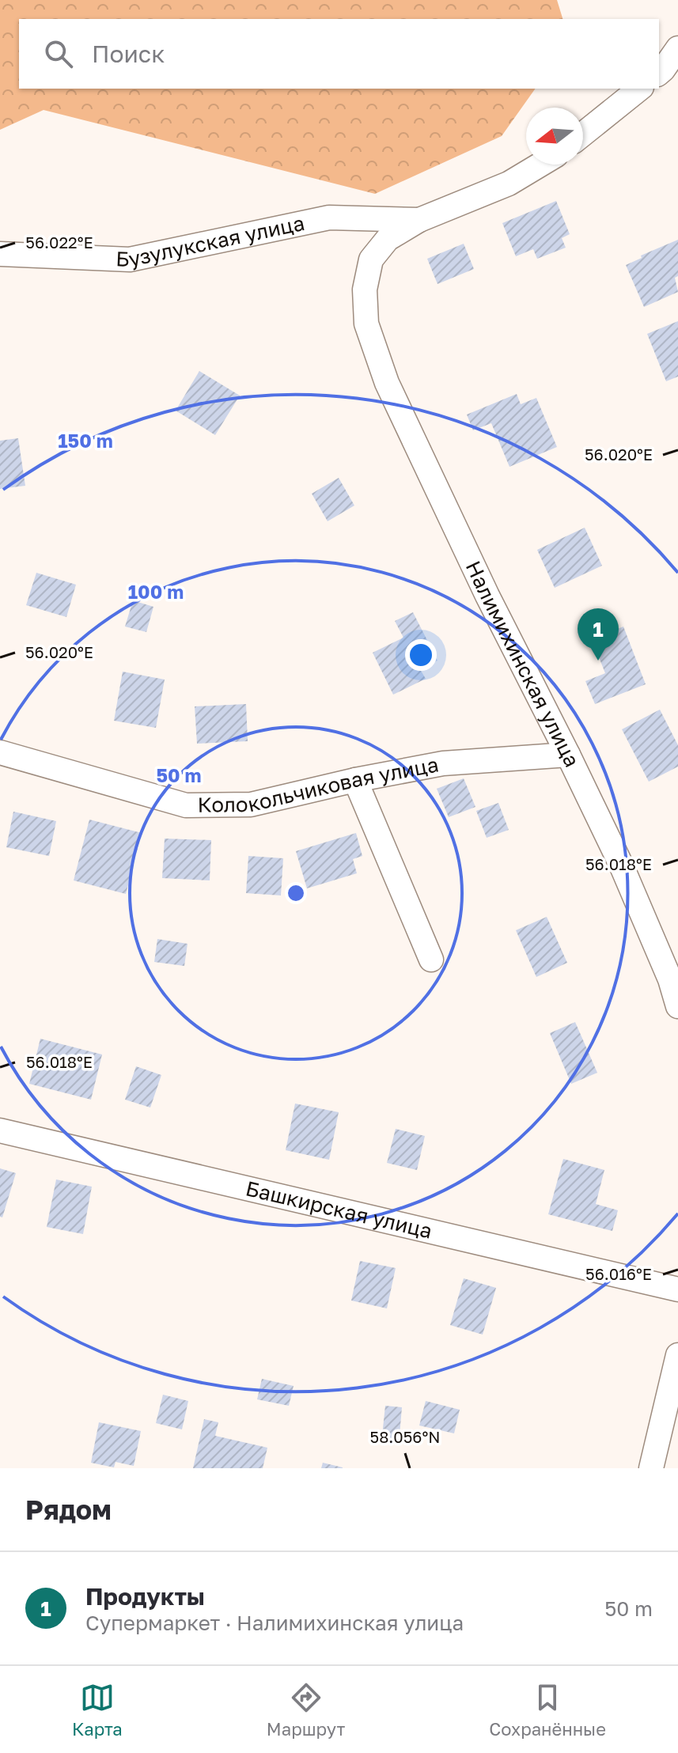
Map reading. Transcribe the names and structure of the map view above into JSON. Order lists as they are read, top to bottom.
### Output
{
  "streets": {
    "street": [
      "Бузулукская улица",
      "Налимихинская улица",
      "Колокольчиковая улица",
      "Башкирская улица"
    ]
  },
  "crossings": [
    ["Бузулукская улица", "Налимихинская улица"],
    ["Налимихинская улица", "Колокольчиковая улица"]
  ],
  "north": "left",
  "page": {
    "search": "Поиск",
    "pins": "1",
    "heading": "Рядом",
    "list": [
      {
        "mark": "1",
        "name": "Продукты",
        "note": "Супермаркет · Налимихинская улица",
        "value": "50 m"
      }
    ],
    "nav": ["Карта", "Маршрут", "Сохранённые"]
  },
  "coordinates": [
    "56.022°E",
    "56.020°E",
    "56.018°E",
    "56.016°E",
    "58.056°N"
  ],
  "rings": ["150 m", "100 m", "50 m"]
}
